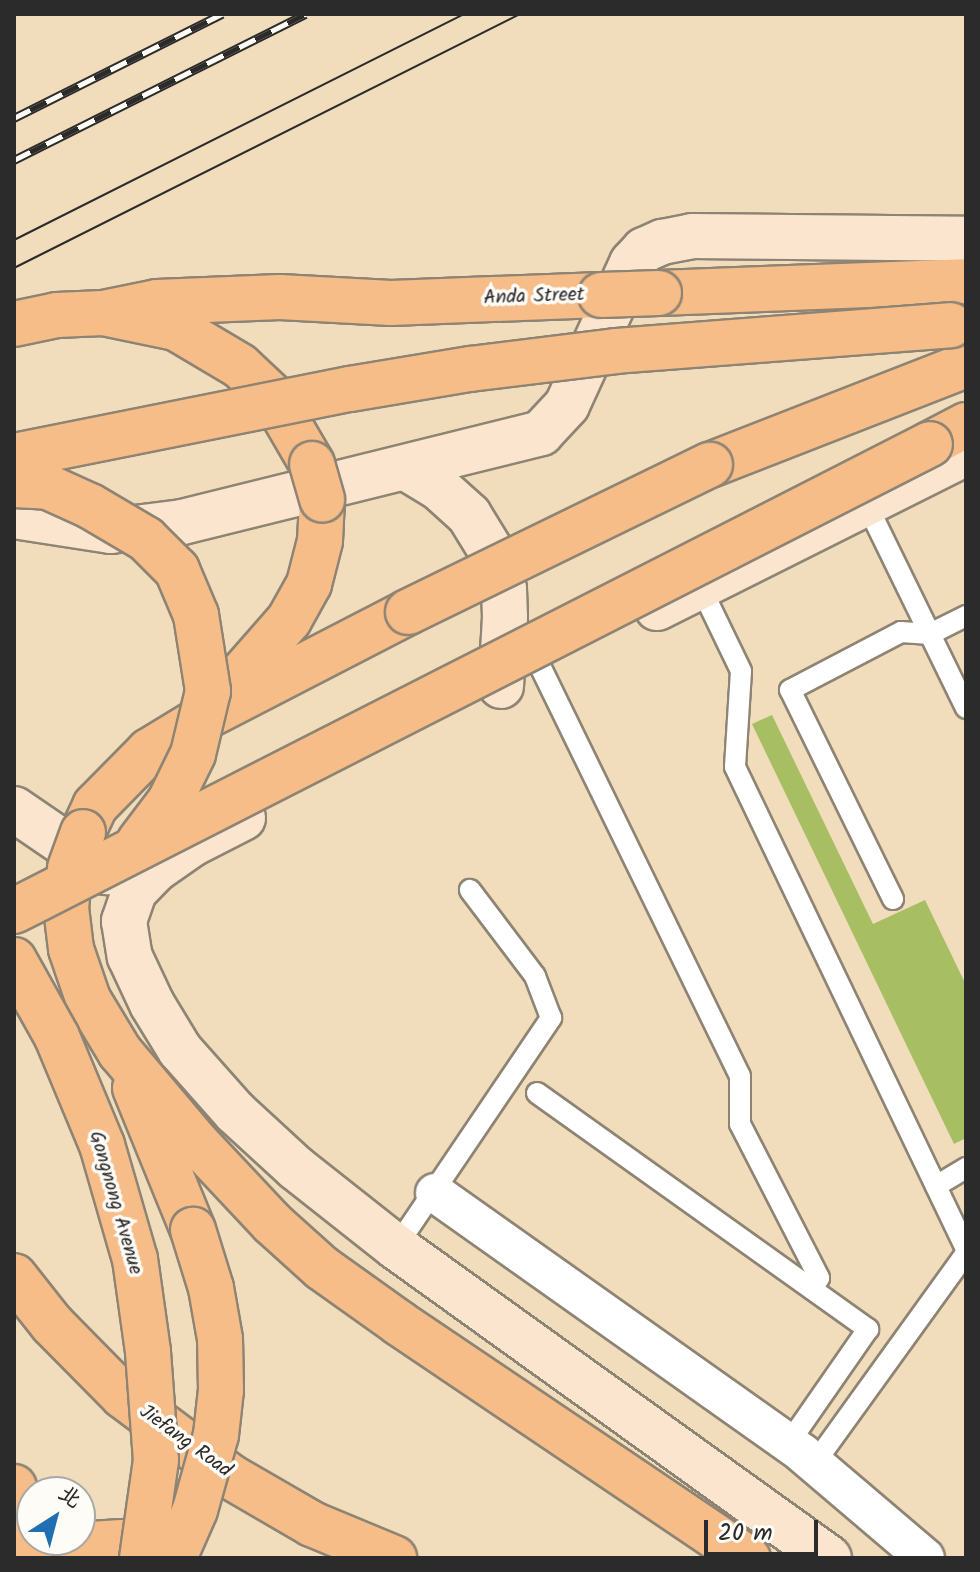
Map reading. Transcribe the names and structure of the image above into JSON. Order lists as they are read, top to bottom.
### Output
{
  "streets": {
    "main road": ["Anda Street", "Gongnong Avenue", "Jiefang Road"]
  },
  "scale_bar": "20 m",
  "north": "top right"
}
